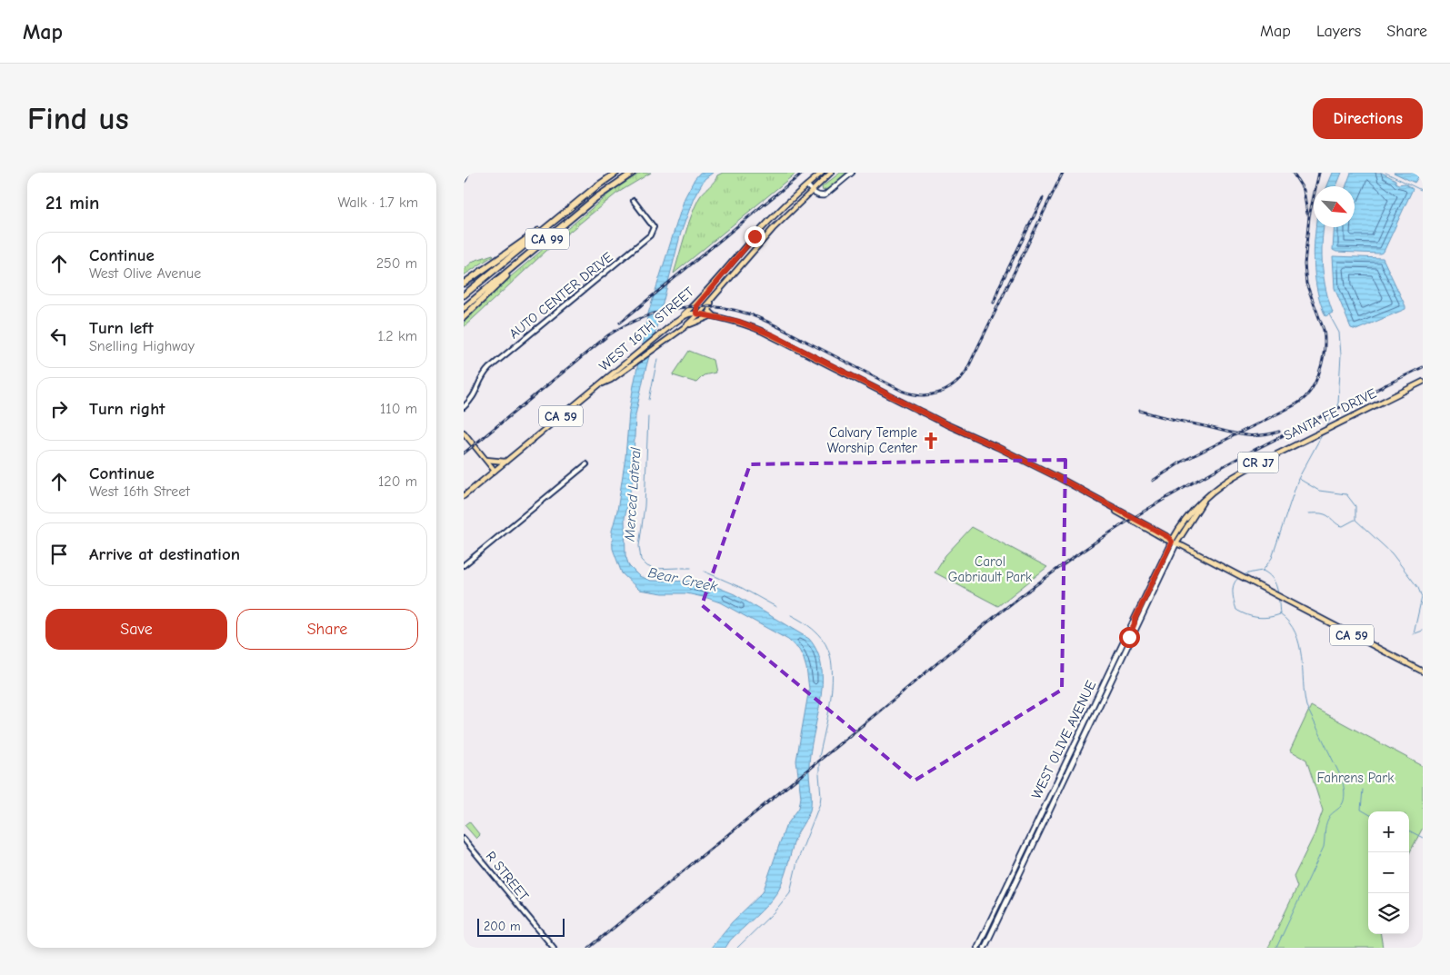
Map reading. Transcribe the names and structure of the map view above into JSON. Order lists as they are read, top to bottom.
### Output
{
  "streets": {
    "highway": ["CA 99"],
    "main road": [
      "WEST 16TH STREET",
      "SANTA FE DRIVE",
      "CA 59",
      "CR J7",
      "WEST OLIVE AVENUE"
    ],
    "street": ["AUTO CENTER DRIVE", "R STREET"]
  },
  "crossings": [
    ["WEST 16TH STREET", "CA 59"],
    ["SANTA FE DRIVE", "CA 59"],
    ["SANTA FE DRIVE", "WEST OLIVE AVENUE"],
    ["CA 59", "WEST OLIVE AVENUE"]
  ],
  "water": ["Merced Lateral", "Bear Creek"],
  "parks": ["Carol Gabriault Park", "Fahrens Park"],
  "places": {
    "church": ["Calvary Temple Worship Center"]
  },
  "scale_bar": "200 m",
  "north": "bottom right",
  "page": {
    "header": "Map",
    "nav": ["Map", "Layers", "Share"],
    "buttons": [
      "Directions",
      ["Save", "Share"]
    ],
    "title": "Find us",
    "heading": ["21 min", "Walk · 1.7 km"],
    "list": [
      ["Continue", "West Olive Avenue", "250 m"],
      ["Turn left", "Snelling Highway", "1.2 km"],
      ["Turn right", "110 m"],
      ["Continue", "West 16th Street", "120 m"],
      "Arrive at destination"
    ],
    "map_buttons": ["+", "−"],
    "scale": "200 m"
  }
}
